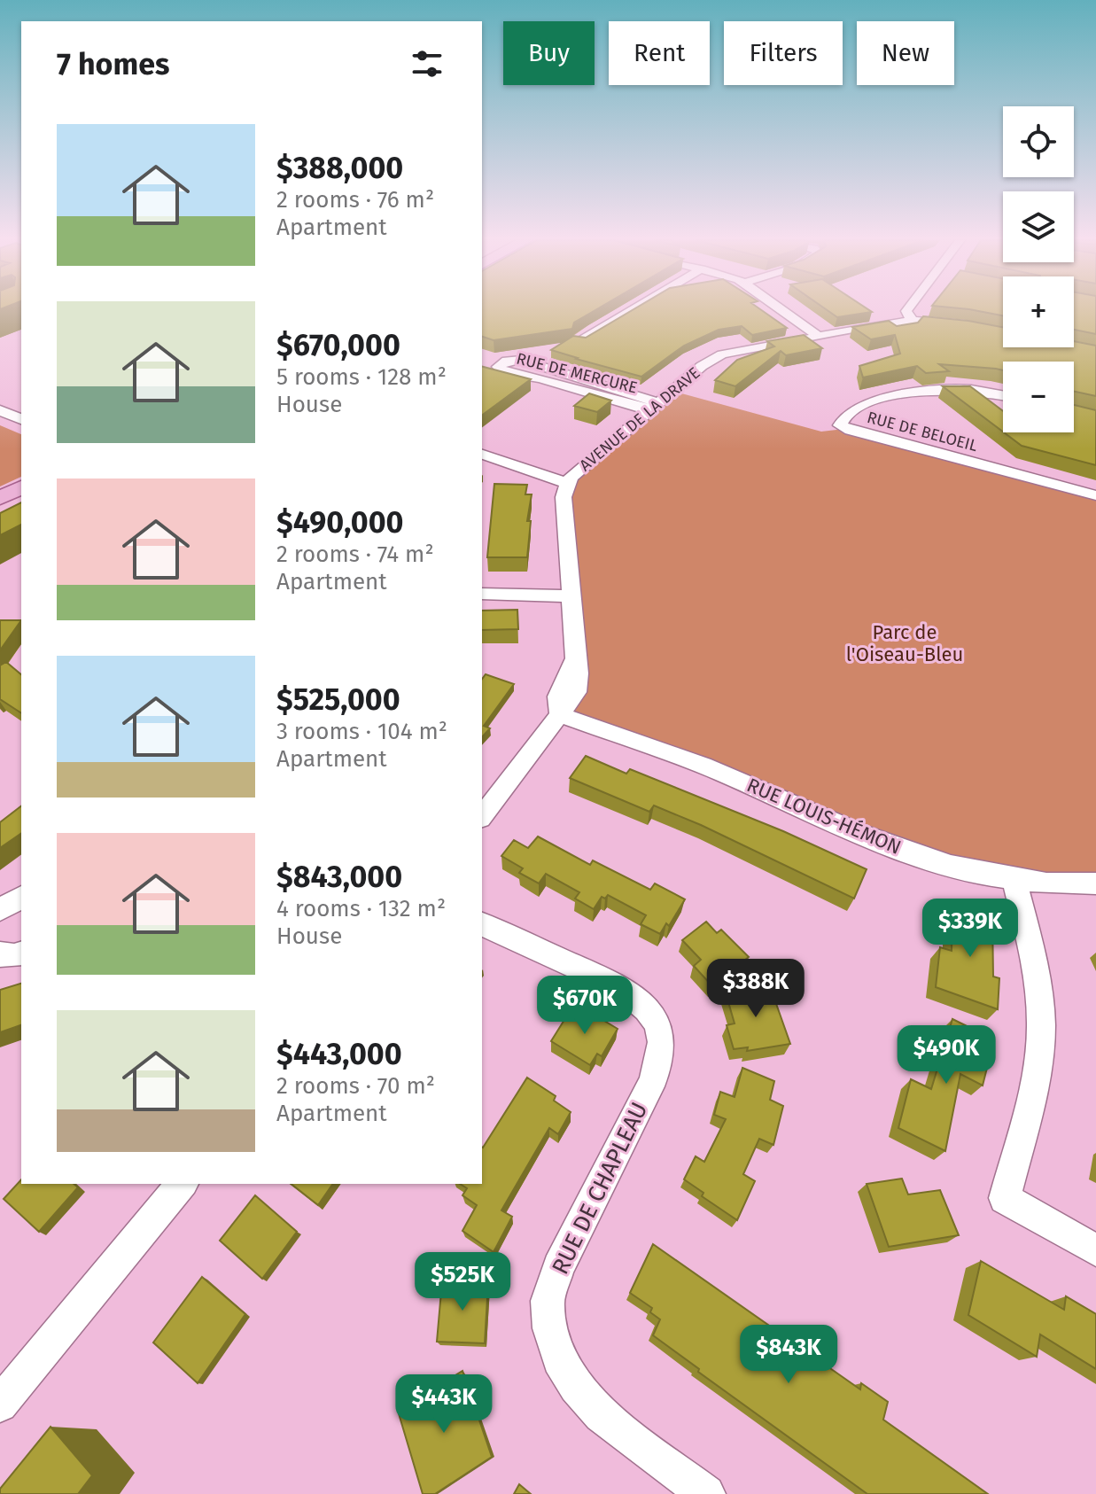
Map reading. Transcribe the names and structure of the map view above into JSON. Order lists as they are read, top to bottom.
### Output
{
  "streets": {
    "street": [
      "RUE DE MERCURE",
      "AVENUE DE LA DRAVE",
      "RUE DE BELOEIL",
      "RUE LOUIS-HÉMON",
      "RUE DE CHAPLEAU"
    ]
  },
  "crossings": [
    ["RUE DE MERCURE", "AVENUE DE LA DRAVE"]
  ],
  "parks": ["Parc de l'Oiseau-Bleu"],
  "page": {
    "chip": [
      "Buy",
      "Rent",
      "Filters",
      "New"
    ],
    "heading": "7 homes",
    "map_buttons": ["+", "−"],
    "list": [
      {
        "name": "$388,000",
        "note": "2 rooms · 76 m² · Apartment"
      },
      {
        "name": "$670,000",
        "note": "5 rooms · 128 m² · House"
      },
      {
        "name": "$490,000",
        "note": "2 rooms · 74 m² · Apartment"
      },
      {
        "name": "$525,000",
        "note": "3 rooms · 104 m² · Apartment"
      },
      {
        "name": "$843,000",
        "note": "4 rooms · 132 m² · House"
      },
      {
        "name": "$443,000",
        "note": "2 rooms · 70 m² · Apartment"
      }
    ],
    "price": [
      "$339K",
      "$388K",
      "$670K",
      "$490K",
      "$525K",
      "$843K",
      "$443K"
    ]
  }
}
